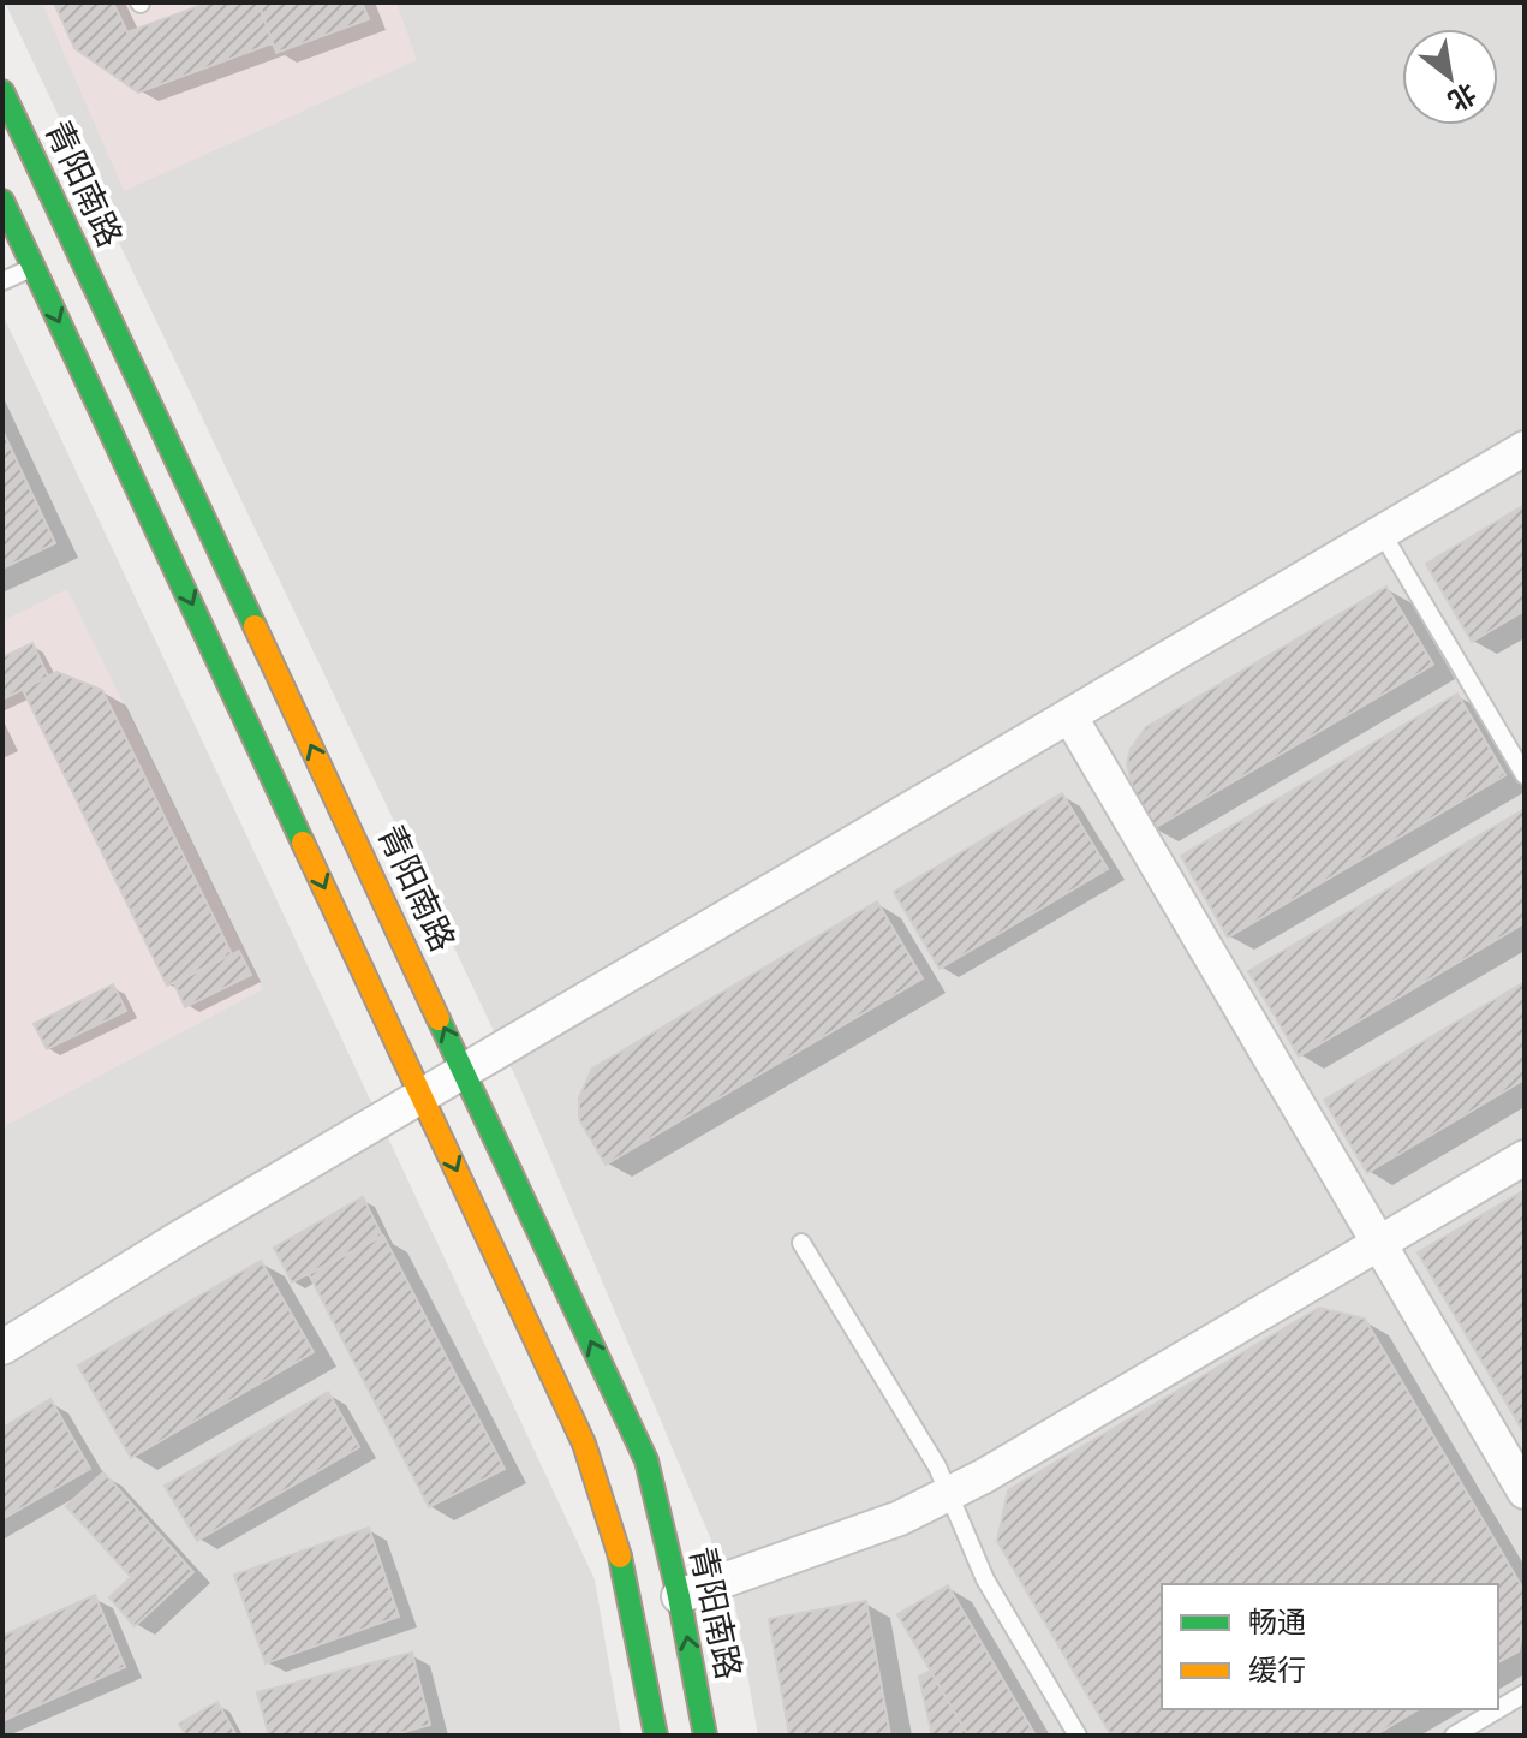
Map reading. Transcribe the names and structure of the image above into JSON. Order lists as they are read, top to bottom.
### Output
{
  "streets": {
    "main road": ["青阳南路"]
  },
  "legend": ["畅通", "缓行"],
  "north": "bottom right"
}
